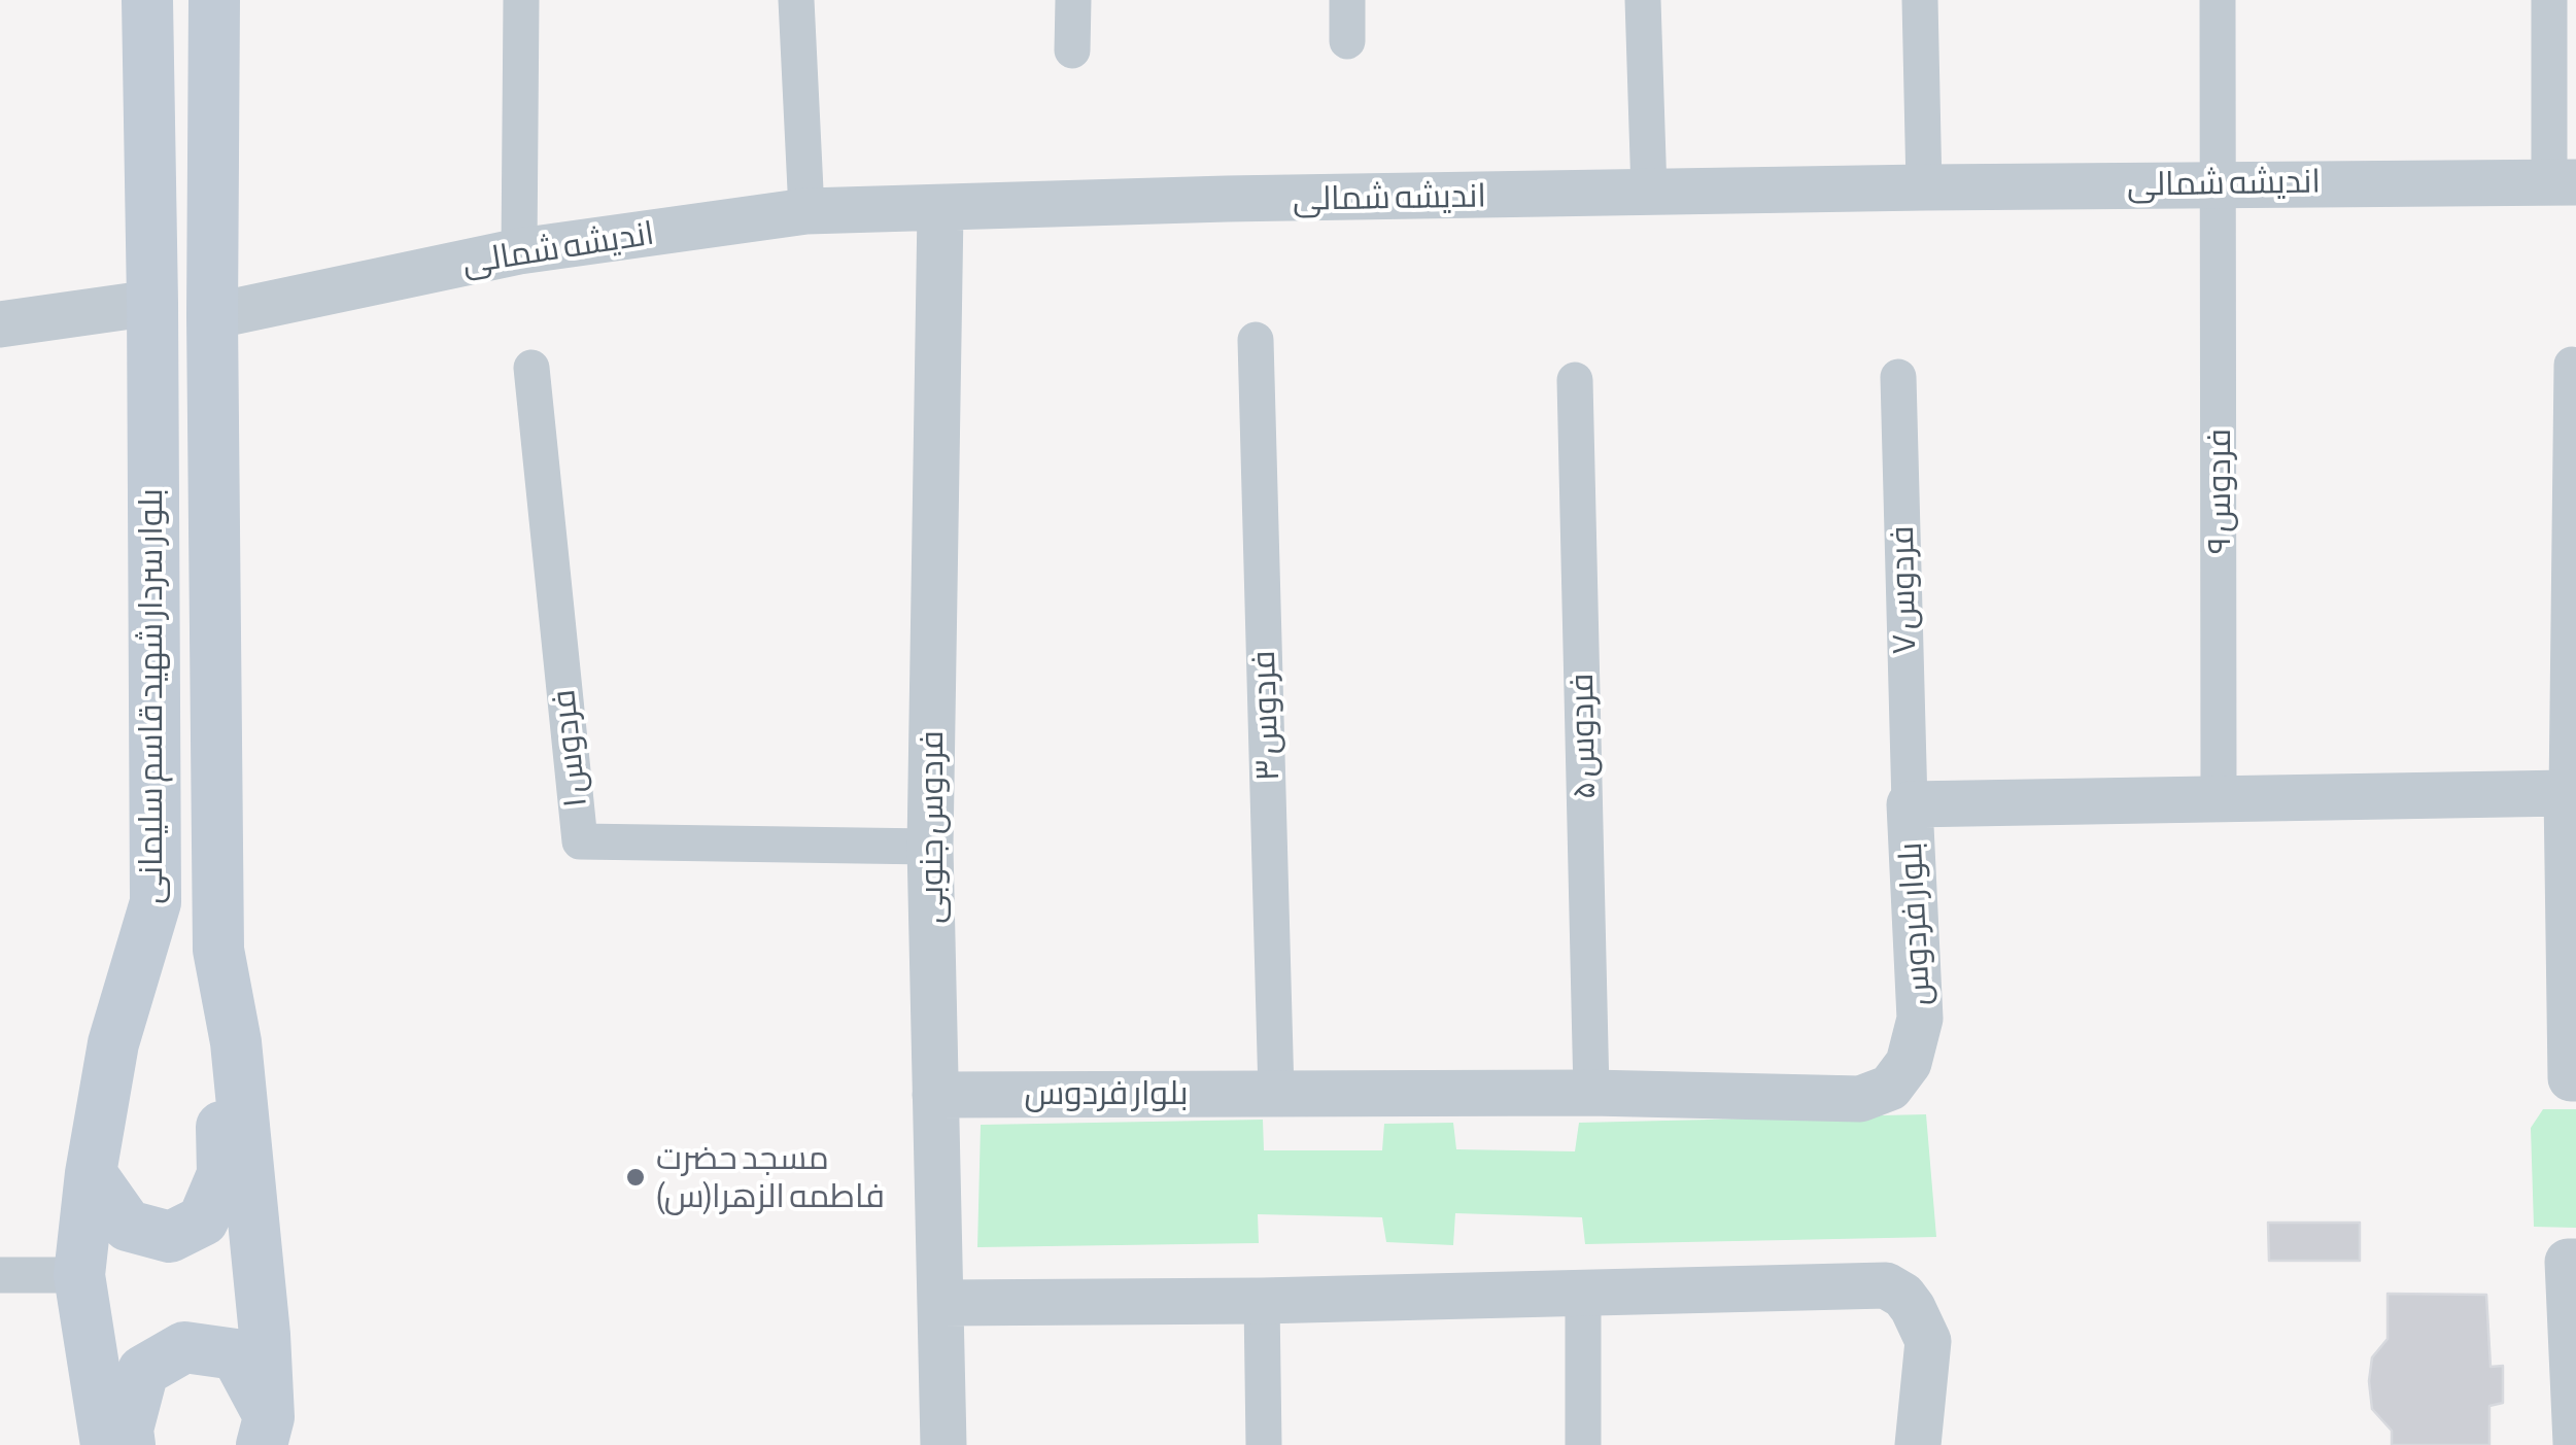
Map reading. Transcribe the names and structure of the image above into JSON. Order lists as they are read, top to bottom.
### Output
{
  "streets": {
    "main road": ["بلوار سردار شهید قاسم سلیمانی"],
    "street": [
      "اندیشه شمالی",
      "فردوس ۹",
      "فردوس ۷",
      "فردوس ۳",
      "فردوس ۵",
      "فردوس ۱",
      "فردوس جنوبی",
      "بلوار فردوس"
    ]
  },
  "crossings": [
    ["اندیشه شمالی", "فردوس ۹"],
    ["اندیشه شمالی", "بلوار سردار شهید قاسم سلیمانی"],
    ["اندیشه شمالی", "فردوس جنوبی"],
    ["فردوس ۹", "بلوار فردوس"],
    ["فردوس ۷", "بلوار فردوس"],
    ["فردوس ۳", "بلوار فردوس"],
    ["فردوس ۵", "بلوار فردوس"],
    ["فردوس ۱", "فردوس جنوبی"],
    ["فردوس جنوبی", "بلوار فردوس"]
  ],
  "places": ["مسجد حضرت فاطمه الزهرا(س)"]
}
